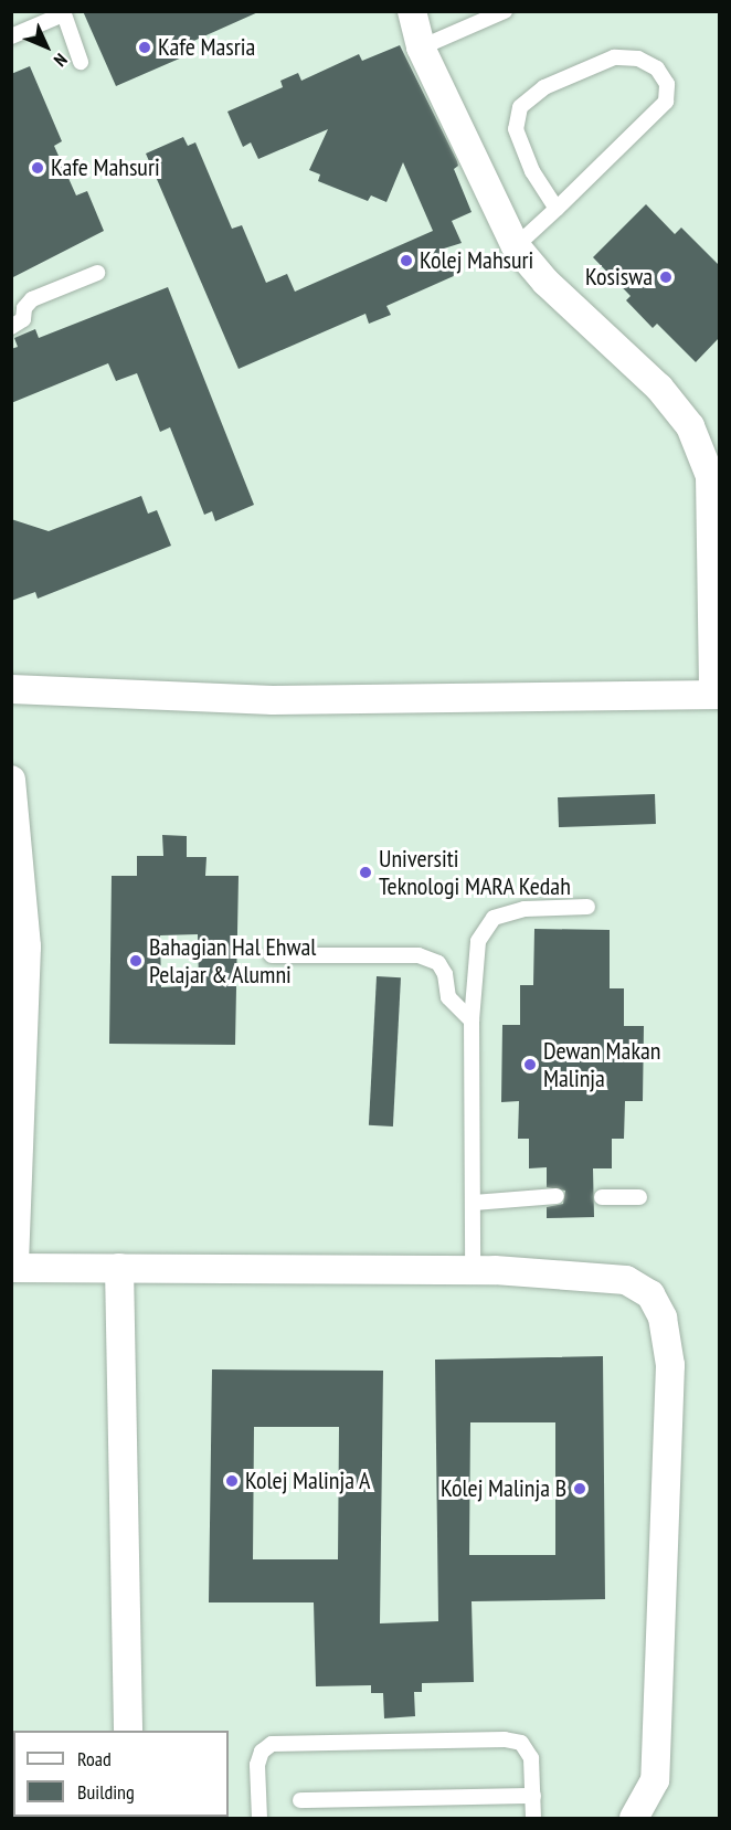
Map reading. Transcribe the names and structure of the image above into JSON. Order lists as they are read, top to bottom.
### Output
{
  "places": [
    "Kafe Masria",
    "Kafe Mahsuri",
    "Kolej Mahsuri",
    "Kosiswa",
    "Universiti Teknologi MARA Kedah",
    "Bahagian Hal Ehwal Pelajar & Alumni",
    "Dewan Makan Malinja",
    "Kolej Malinja A",
    "Kolej Malinja B"
  ],
  "legend": ["Road", "Building"],
  "north": "bottom right"
}
